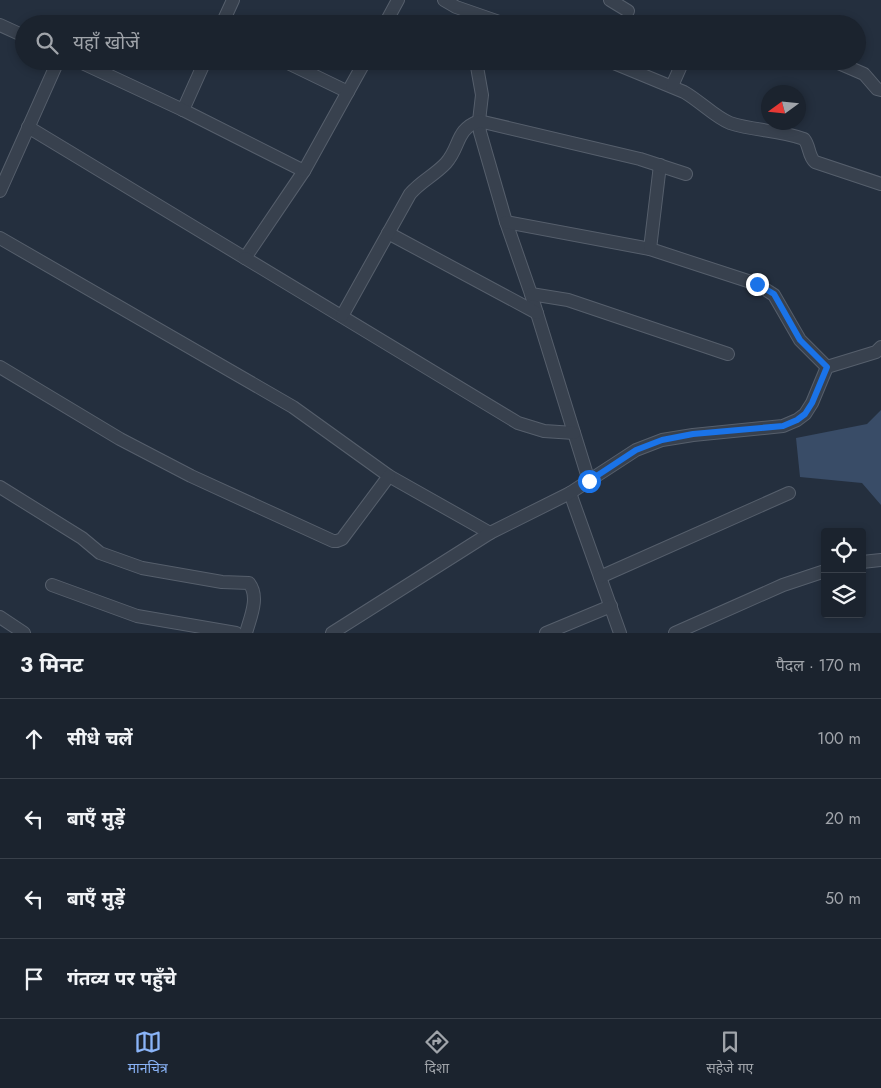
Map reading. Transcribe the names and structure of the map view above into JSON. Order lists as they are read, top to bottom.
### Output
{
  "north": "left",
  "page": {
    "search": "यहाँ खोजें",
    "heading": ["3 मिनट", "पैदल · 170 m"],
    "list": [
      ["सीधे चलें", "100 m"],
      ["बाएँ मुड़ें", "20 m"],
      ["बाएँ मुड़ें", "50 m"],
      "गंतव्य पर पहुँचे"
    ],
    "nav": ["मानचित्र", "दिशा", "सहेजे गए"]
  }
}
